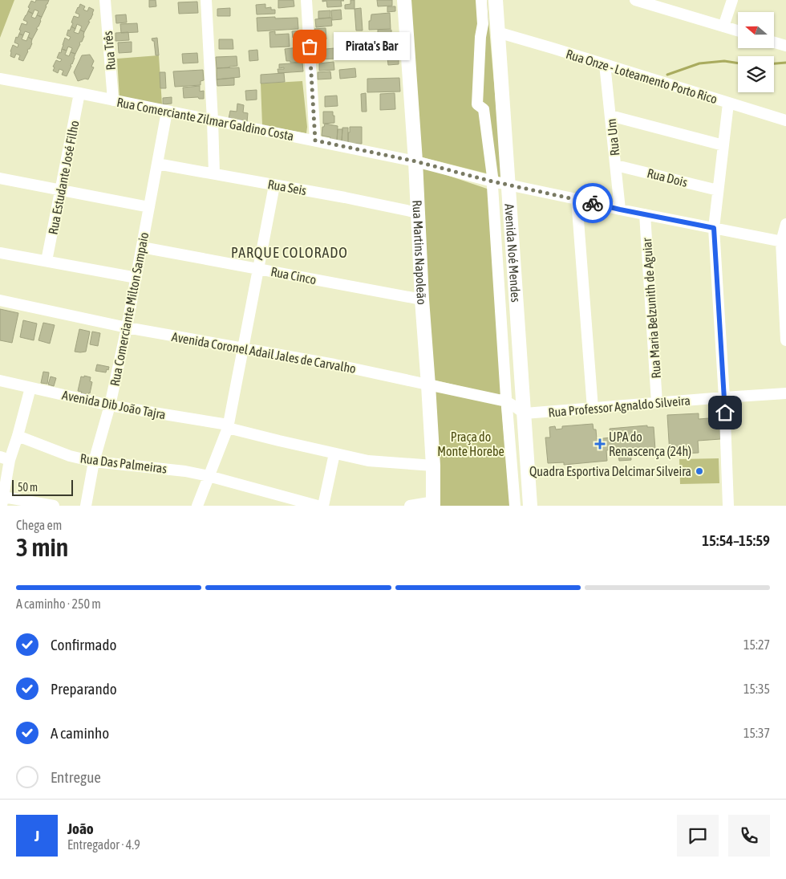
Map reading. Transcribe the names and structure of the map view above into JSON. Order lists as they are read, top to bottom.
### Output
{
  "streets": {
    "main road": ["Rua Martins Napoleão", "Avenida Noé Mendes"],
    "street": [
      "Rua Três",
      "Rua Onze - Loteamento Porto Rico",
      "Rua Comerciante Zilmar Galdino Costa",
      "Rua Um",
      "Rua Estudante José Filho",
      "Rua Dois",
      "Rua Seis",
      "Rua Cinco",
      "Rua Maria Belzunith de Aguiar",
      "Rua Comerciante Milton Sampaio",
      "Avenida Coronel Adail Jales de Carvalho",
      "Avenida Dib João Tajra",
      "Rua Professor Agnaldo Silveira",
      "Rua Das Palmeiras"
    ]
  },
  "crossings": [
    ["Rua Três", "Rua Comerciante Zilmar Galdino Costa"],
    ["Rua Onze - Loteamento Porto Rico", "Rua Um"],
    ["Rua Onze - Loteamento Porto Rico", "Avenida Noé Mendes"],
    ["Rua Comerciante Zilmar Galdino Costa", "Rua Um"],
    ["Rua Comerciante Zilmar Galdino Costa", "Rua Estudante José Filho"],
    ["Rua Comerciante Zilmar Galdino Costa", "Rua Martins Napoleão"],
    ["Rua Comerciante Zilmar Galdino Costa", "Avenida Noé Mendes"],
    ["Rua Comerciante Zilmar Galdino Costa", "Rua Maria Belzunith de Aguiar"],
    ["Rua Comerciante Zilmar Galdino Costa", "Rua Comerciante Milton Sampaio"],
    ["Rua Um", "Rua Dois"],
    ["Rua Seis", "Rua Martins Napoleão"],
    ["Rua Seis", "Rua Comerciante Milton Sampaio"],
    ["Rua Martins Napoleão", "Rua Cinco"],
    ["Rua Martins Napoleão", "Avenida Coronel Adail Jales de Carvalho"],
    ["Rua Martins Napoleão", "Avenida Dib João Tajra"],
    ["Avenida Noé Mendes", "Avenida Coronel Adail Jales de Carvalho"],
    ["Avenida Noé Mendes", "Rua Professor Agnaldo Silveira"],
    ["Rua Cinco", "Rua Comerciante Milton Sampaio"],
    ["Rua Maria Belzunith de Aguiar", "Rua Professor Agnaldo Silveira"],
    ["Rua Comerciante Milton Sampaio", "Avenida Coronel Adail Jales de Carvalho"],
    ["Rua Comerciante Milton Sampaio", "Avenida Dib João Tajra"],
    ["Rua Comerciante Milton Sampaio", "Rua Das Palmeiras"],
    ["Avenida Coronel Adail Jales de Carvalho", "Rua Professor Agnaldo Silveira"]
  ],
  "districts": ["PARQUE COLORADO"],
  "parks": ["Praça do Monte Horebe"],
  "places": {
    "other": ["Pirata's Bar", "Quadra Esportiva Delcimar Silveira"],
    "health": ["UPA do Renascença (24h)"]
  },
  "scale_bar": "50 m",
  "north": "left",
  "page": {
    "bubble": "Pirata's Bar",
    "scale": "50 m",
    "heading": ["3 min", "Chega em", "15:54–15:59"],
    "panel": ["João", "Entregador · 4.9"],
    "bar": "A caminho · 250 m",
    "list": [
      ["Confirmado", "15:27"],
      ["Preparando", "15:35"],
      ["A caminho", "15:37"],
      "Entregue"
    ],
    "round": "J"
  }
}
